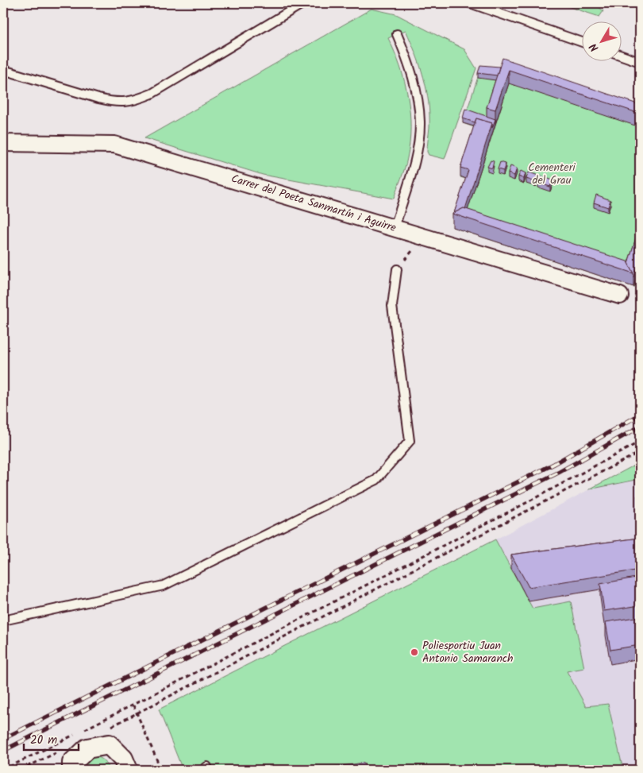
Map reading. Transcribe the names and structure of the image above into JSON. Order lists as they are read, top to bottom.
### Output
{
  "streets": {
    "street": ["Carrer del Poeta Sanmartín i Aguirre"]
  },
  "parks": ["Cementeri del Grau"],
  "places": ["Poliesportiu Juan Antonio Samaranch"],
  "scale_bar": "20 m",
  "north": "bottom left"
}
